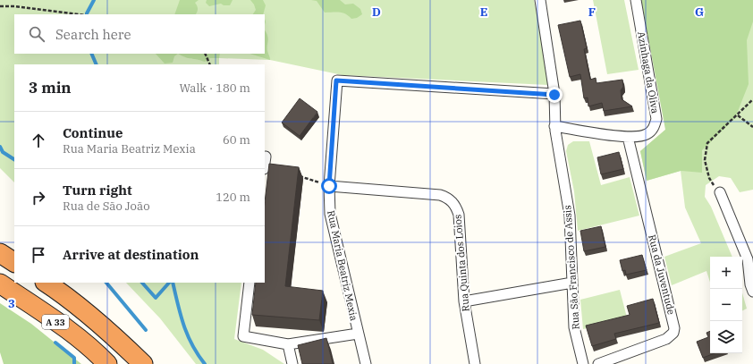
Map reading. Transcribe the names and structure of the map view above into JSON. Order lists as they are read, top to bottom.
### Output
{
  "streets": {
    "highway": ["A 33"],
    "street": [
      "Azinhaga da Oliva",
      "Rua Quinta dos Loios",
      "Rua Maria Beatriz Mexia",
      "Rua São Francisco de Assis",
      "Rua da Juventude"
    ]
  },
  "crossings": [
    ["Azinhaga da Oliva", "Rua São Francisco de Assis"],
    ["Azinhaga da Oliva", "Rua da Juventude"],
    ["Rua Quinta dos Loios", "Rua Maria Beatriz Mexia"],
    ["Rua Maria Beatriz Mexia", "Rua São Francisco de Assis"]
  ],
  "page": {
    "search": "Search here",
    "heading": ["3 min", "Walk · 180 m"],
    "list": [
      ["Continue", "Rua Maria Beatriz Mexia", "60 m"],
      ["Turn right", "Rua de São João", "120 m"],
      "Arrive at destination"
    ],
    "map_buttons": ["+", "−"]
  },
  "grid": {
    "columns": [
      "D",
      "E",
      "F",
      "G"
    ],
    "rows": ["3"]
  }
}
